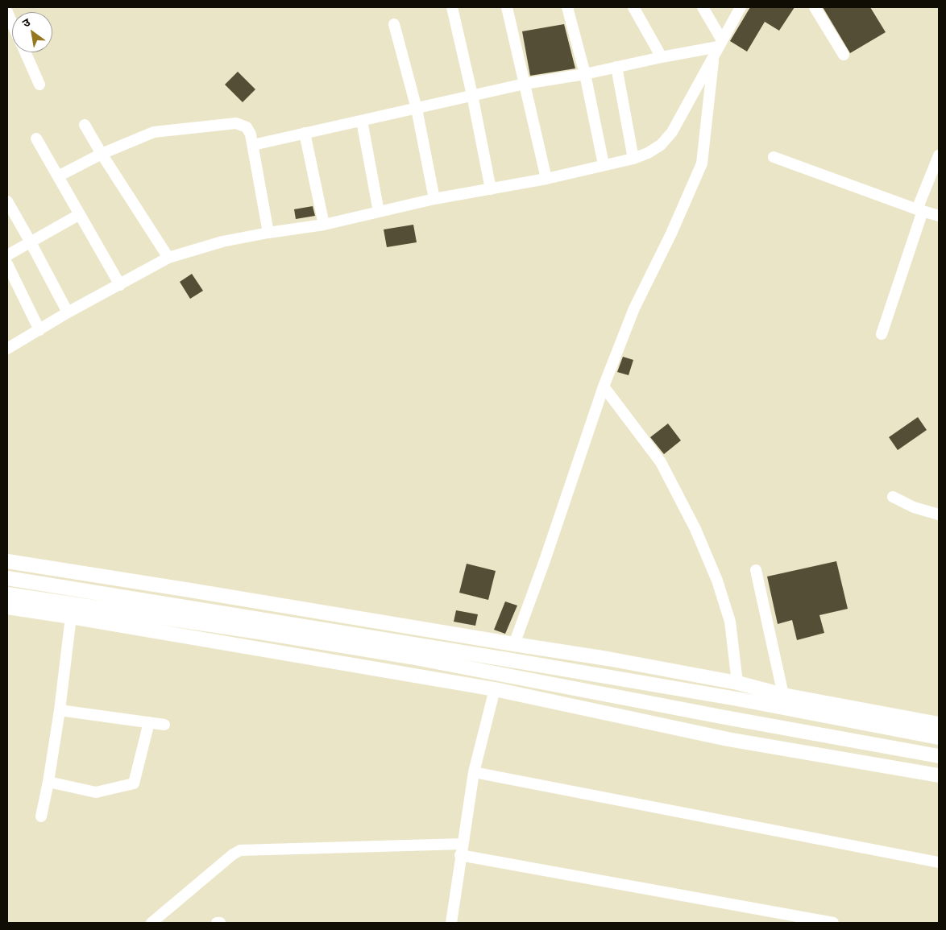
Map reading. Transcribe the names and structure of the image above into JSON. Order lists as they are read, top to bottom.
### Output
{
  "north": "top left"
}
